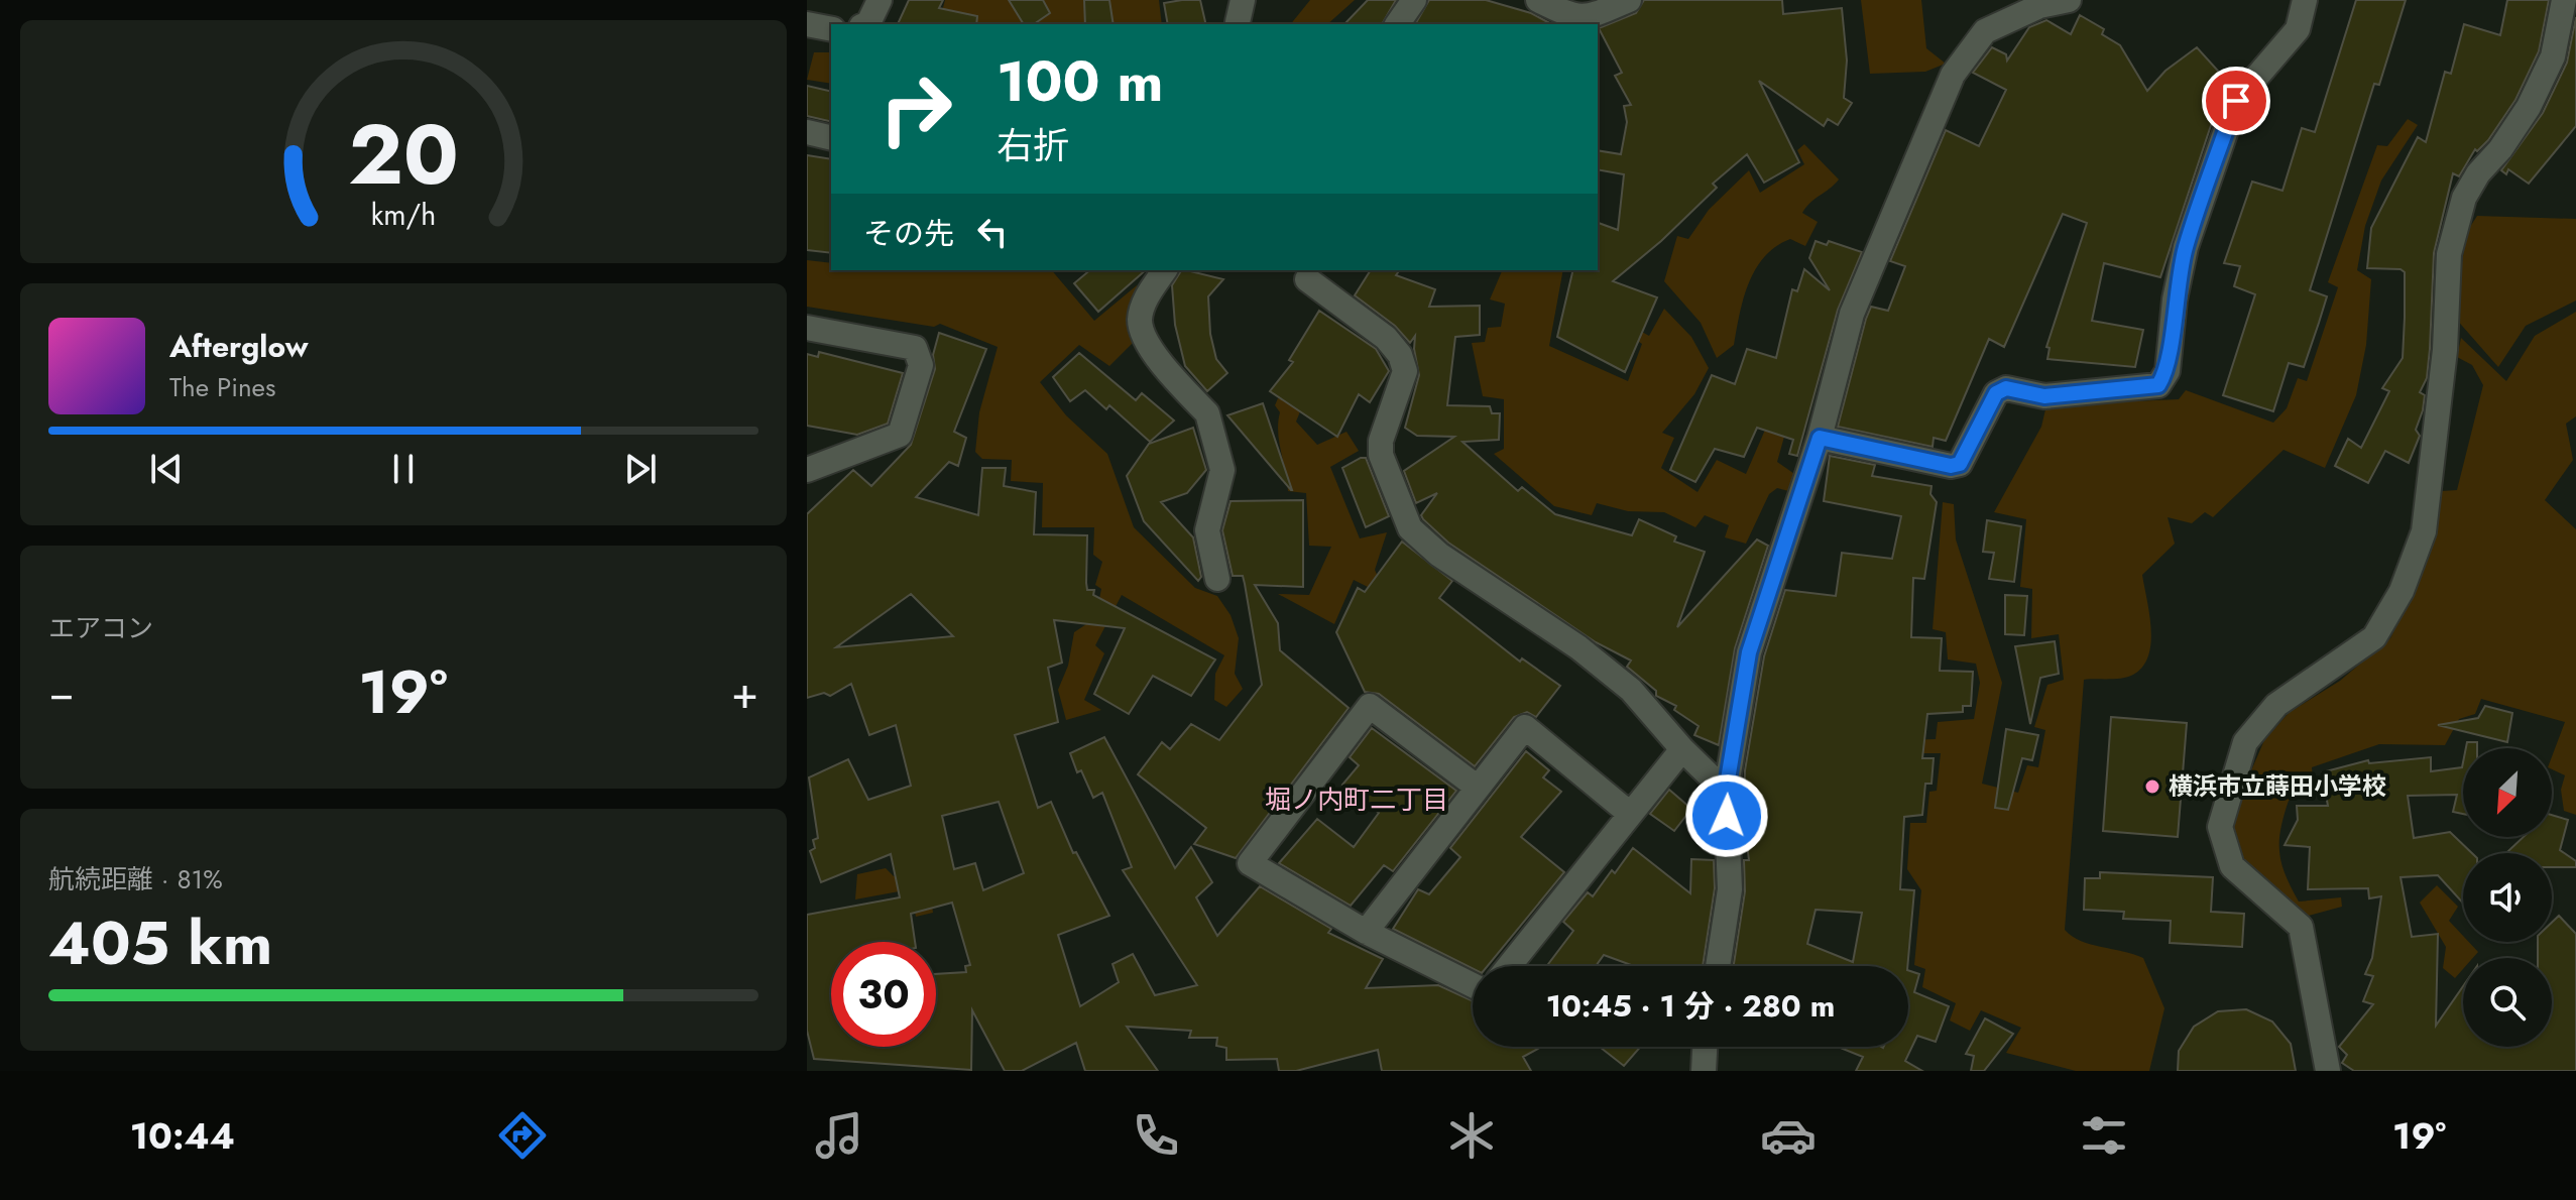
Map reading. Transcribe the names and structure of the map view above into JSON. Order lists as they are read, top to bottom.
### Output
{
  "districts": ["堀ノ内町二丁目"],
  "places": ["横浜市立蒔田小学校"],
  "north": "bottom left",
  "page": {
    "turn": ["100 m", "右折"],
    "then": "その先",
    "song": ["Afterglow", "The Pines"],
    "tile": [
      "エアコン",
      ["航続距離 · 81%", "405 km"]
    ],
    "heat": ["−", "19°", "+"],
    "limit": "30",
    "trip": "10:45 · 1 分 · 280 m",
    "tabs": ["10:44", "19°"],
    "gauge": ["20", "km/h"]
  }
}
